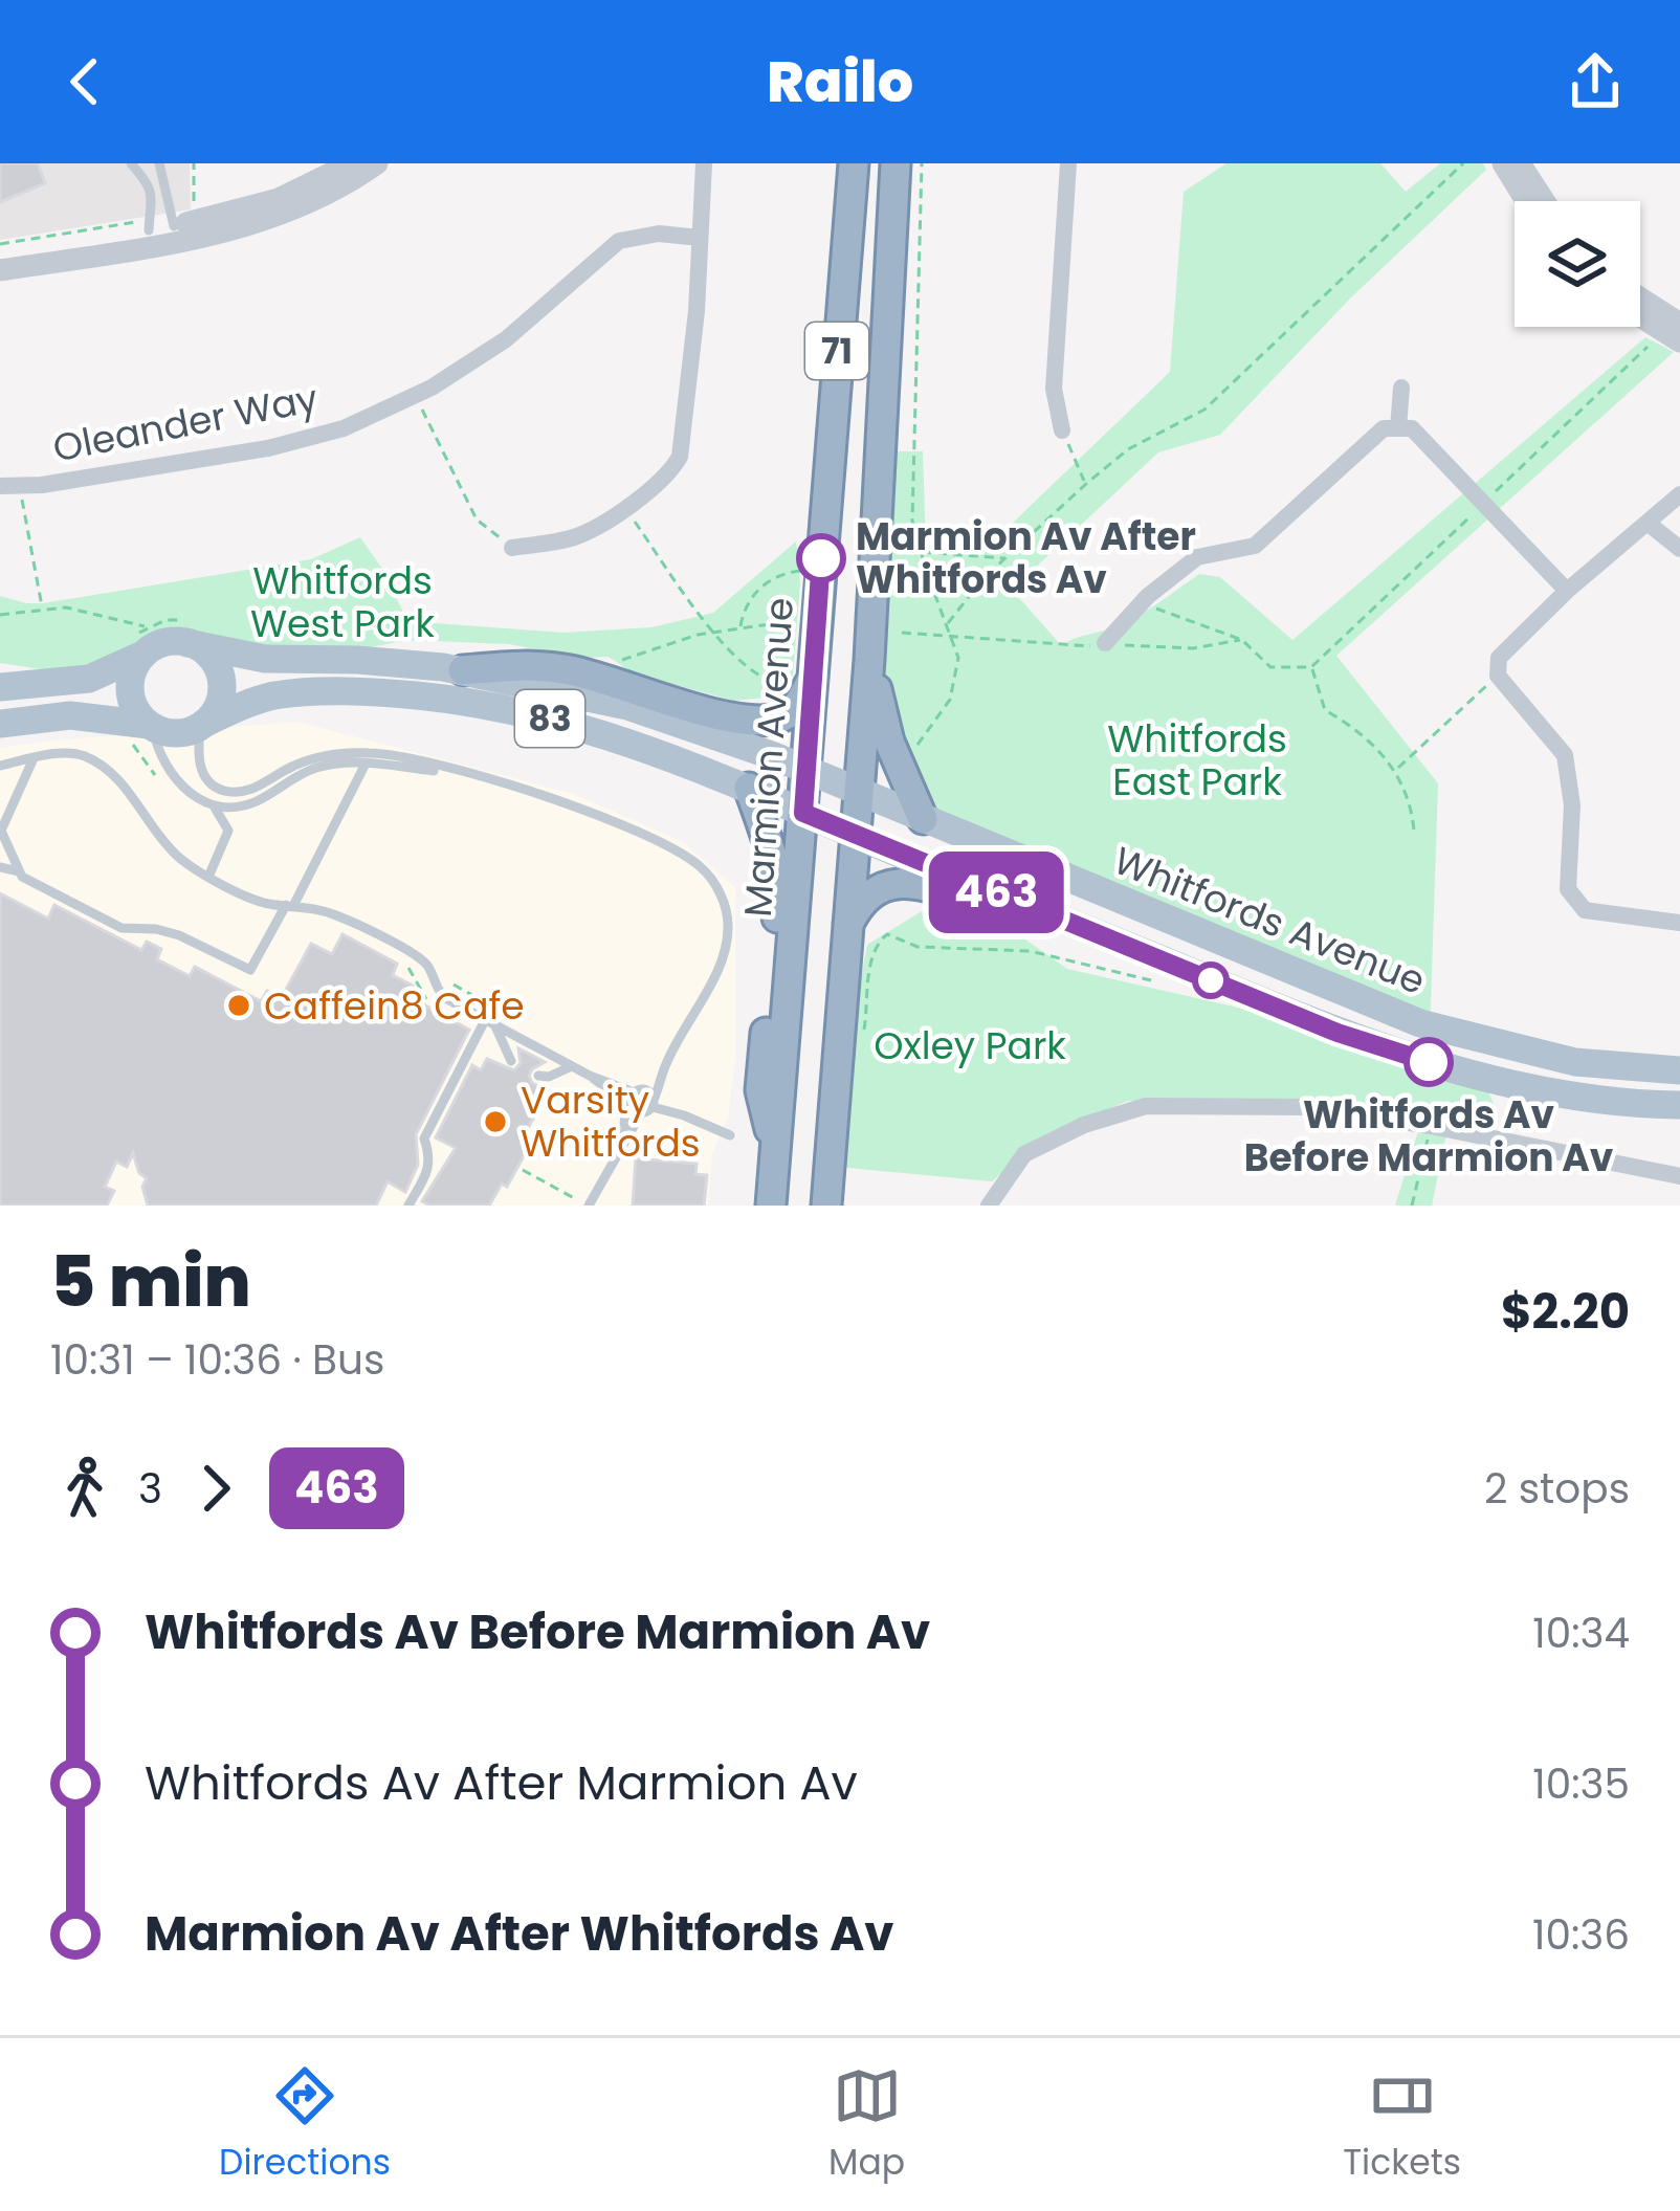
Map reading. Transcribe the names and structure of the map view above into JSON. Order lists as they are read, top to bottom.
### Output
{
  "streets": {
    "highway": ["71", "Marmion Avenue"],
    "main road": ["83", "Whitfords Avenue"],
    "street": ["Oleander Way"]
  },
  "crossings": [
    ["71", "Whitfords Avenue"],
    ["83", "Whitfords Avenue"],
    ["Marmion Avenue", "Whitfords Avenue"]
  ],
  "parks": ["Whitfords West Park", "Whitfords East Park", "Oxley Park"],
  "places": [
    "Marmion Av After Whitfords Av",
    "Caffein8 Cafe",
    "Whitfords Av Before Marmion Av",
    "Varsity Whitfords"
  ],
  "lines": ["bus line 463"],
  "page": {
    "header": "Railo",
    "on_map": "463",
    "heading": ["5 min", "10:31 – 10:36 · Bus", "$2.20"],
    "legs": ["3", "463", "2 stops"],
    "list": [
      {
        "name": "Whitfords Av Before Marmion Av",
        "value": "10:34"
      },
      {
        "name": "Whitfords Av After Marmion Av",
        "value": "10:35"
      },
      {
        "name": "Marmion Av After Whitfords Av",
        "value": "10:36"
      }
    ],
    "tabs": ["Directions", "Map", "Tickets"]
  }
}
